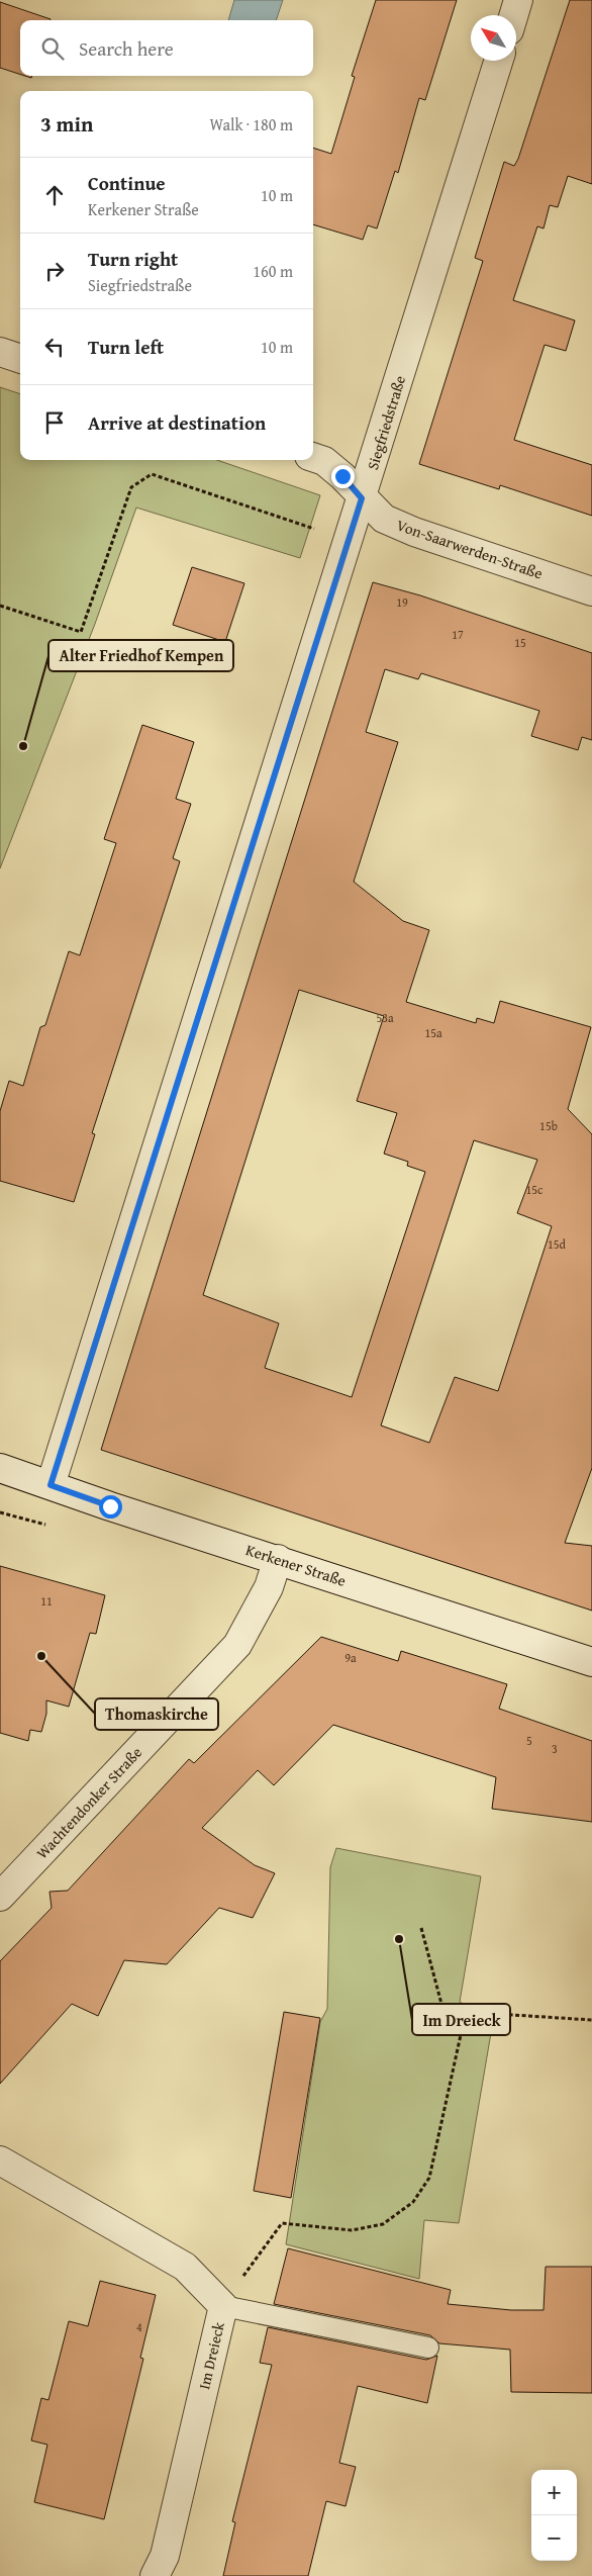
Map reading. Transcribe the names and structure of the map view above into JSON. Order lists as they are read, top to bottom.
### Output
{
  "streets": {
    "street": [
      "Siegfriedstraße",
      "Von-Saarwerden-Straße",
      "Kerkener Straße",
      "Wachtendonker Straße",
      "Im Dreieck"
    ]
  },
  "crossings": [
    ["Siegfriedstraße", "Von-Saarwerden-Straße"],
    ["Siegfriedstraße", "Kerkener Straße"],
    ["Kerkener Straße", "Wachtendonker Straße"]
  ],
  "places": ["Alter Friedhof Kempen", "Thomaskirche", "Im Dreieck"],
  "house_numbers": [
    "19",
    "17",
    "15",
    "53a",
    "15a",
    "15b",
    "15c",
    "15d",
    "11",
    "9a",
    "5",
    "3",
    "4"
  ],
  "north": "top left",
  "page": {
    "search": "Search here",
    "heading": ["3 min", "Walk · 180 m"],
    "list": [
      ["Continue", "Kerkener Straße", "10 m"],
      ["Turn right", "Siegfriedstraße", "160 m"],
      ["Turn left", "10 m"],
      "Arrive at destination"
    ],
    "map_buttons": ["+", "−"]
  }
}
